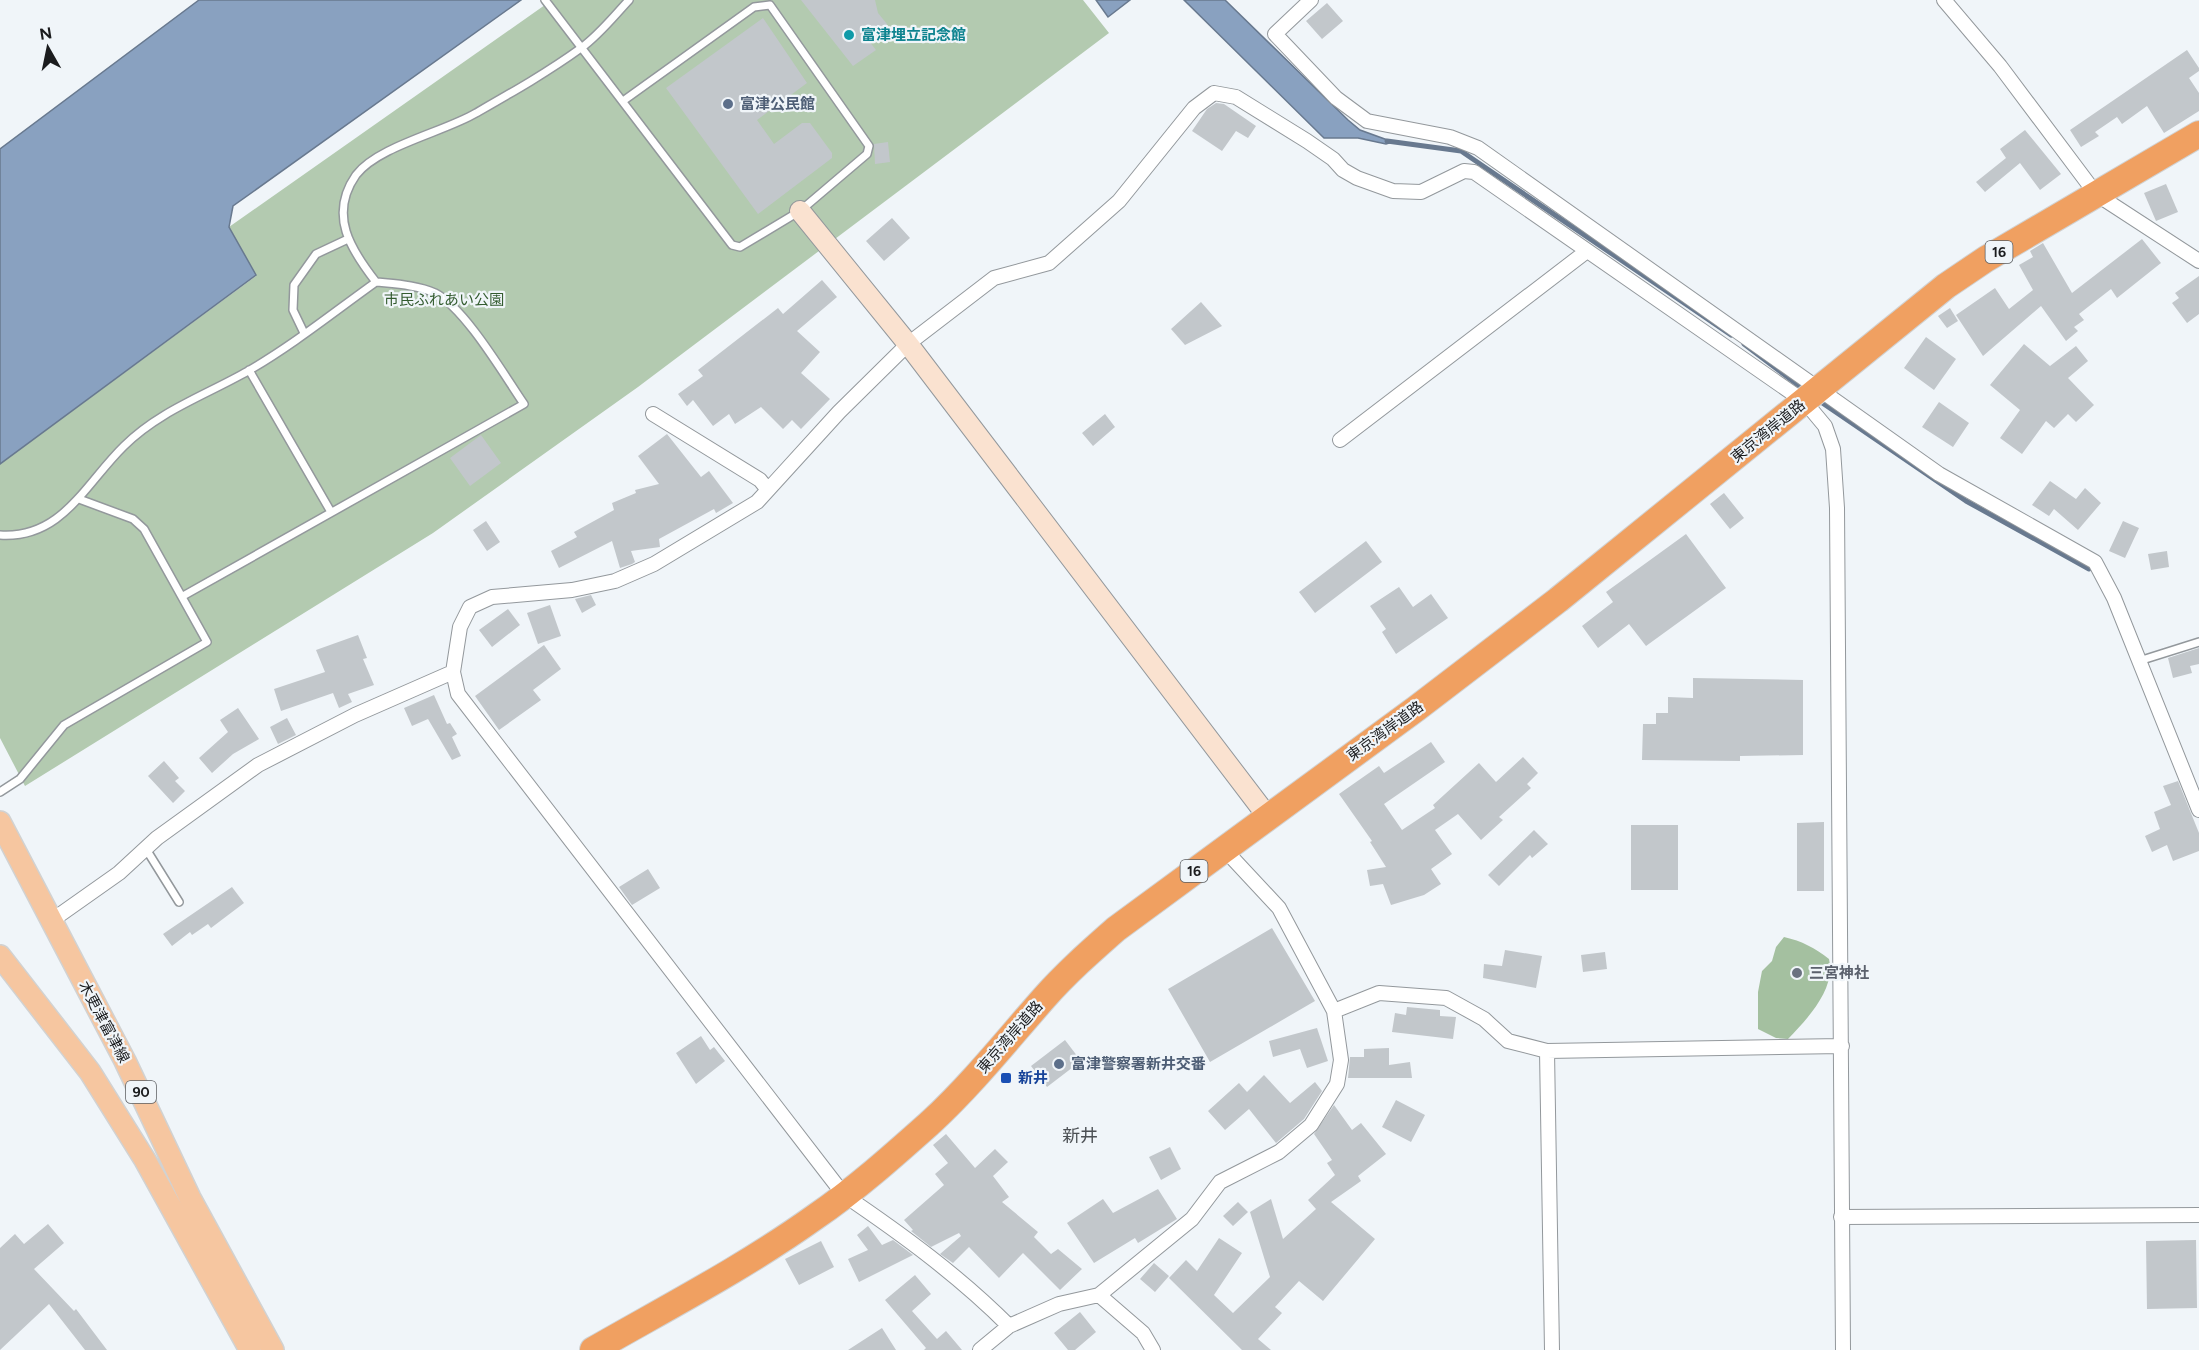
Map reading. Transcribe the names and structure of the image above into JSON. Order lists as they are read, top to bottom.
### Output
{
  "streets": {
    "highway": ["16", "東京湾岸道路"],
    "main road": ["木更津富津線", "90"]
  },
  "districts": ["新井"],
  "parks": ["市民ふれあい公園"],
  "places": {
    "other": [
      "富津埋立記念館",
      "富津公民館",
      "三宮神社",
      "富津警察署新井交番"
    ],
    "transit": ["新井"]
  },
  "north": "top"
}
